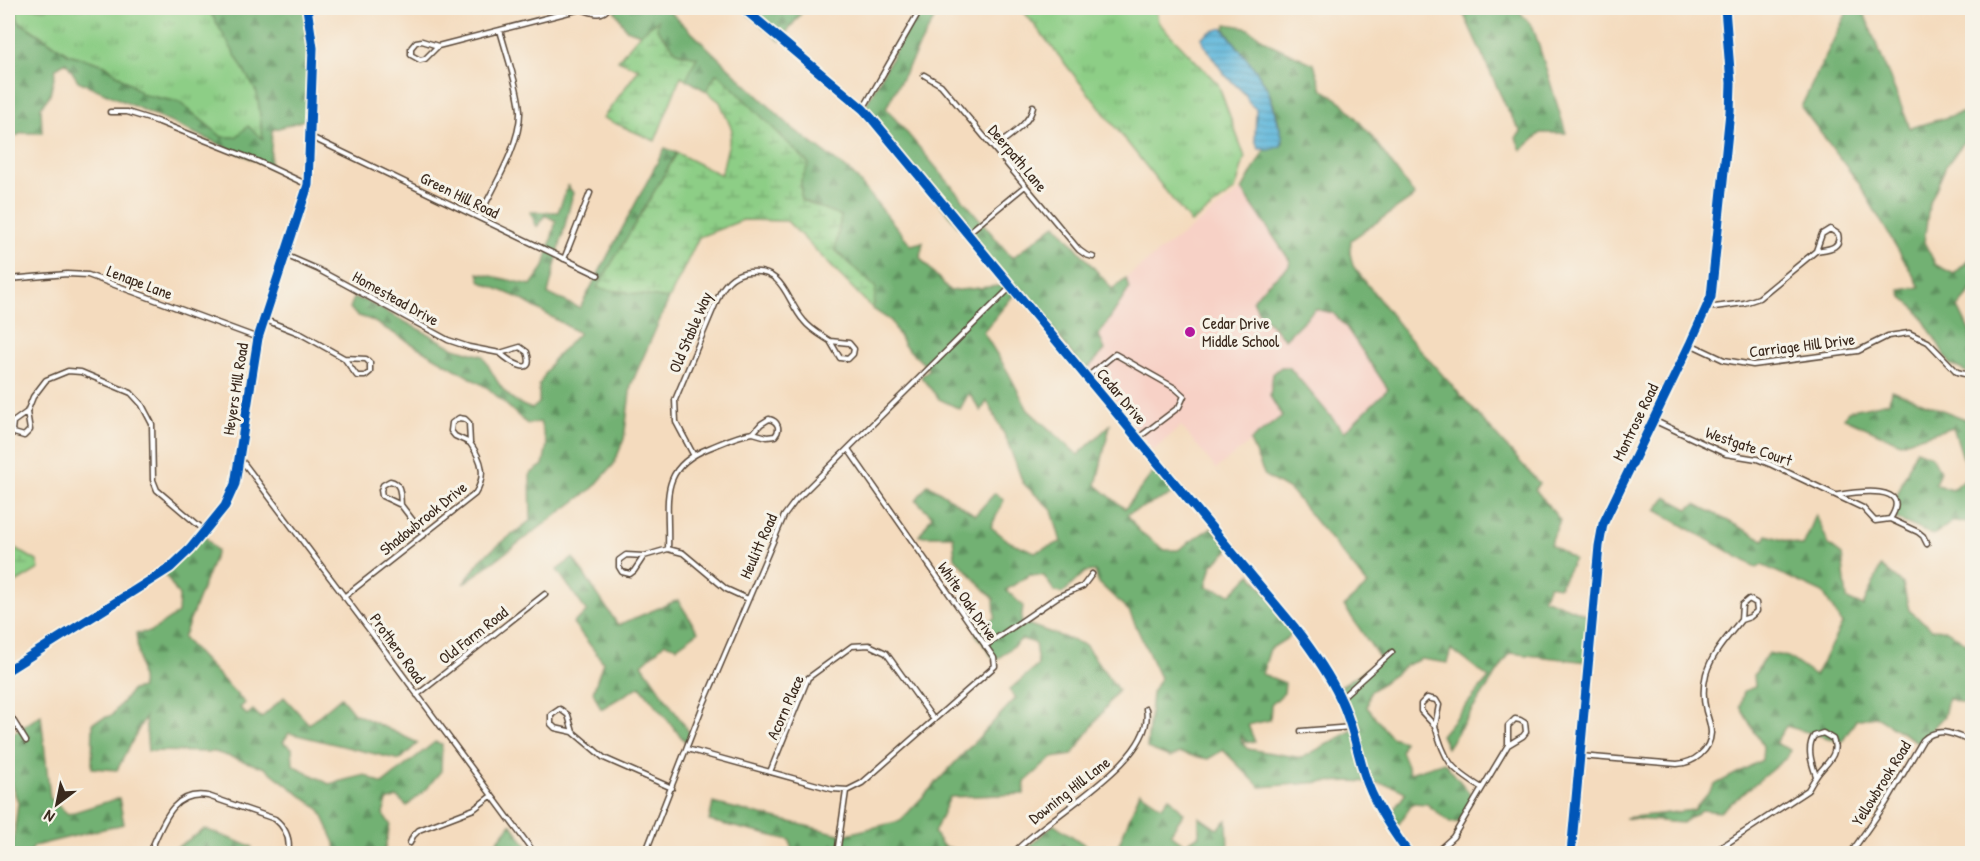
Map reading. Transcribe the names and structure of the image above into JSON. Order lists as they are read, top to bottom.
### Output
{
  "streets": {
    "street": [
      "Deerpath Lane",
      "Green Hill Road",
      "Lenape Lane",
      "Homestead Drive",
      "Old Stable Way",
      "Carriage Hill Drive",
      "Heyers Mill Road",
      "Cedar Drive",
      "Montrose Road",
      "Westgate Court",
      "Shadowbrook Drive",
      "Heulitt Road",
      "White Oak Drive",
      "Old Farm Road",
      "Prothero Road",
      "Acorn Place",
      "Yellowbrook Road",
      "Downing Hill Lane"
    ]
  },
  "crossings": [
    ["Green Hill Road", "Heyers Mill Road"],
    ["Lenape Lane", "Heyers Mill Road"],
    ["Homestead Drive", "Heyers Mill Road"],
    ["Carriage Hill Drive", "Montrose Road"],
    ["Heyers Mill Road", "Prothero Road"],
    ["Cedar Drive", "Heulitt Road"],
    ["Montrose Road", "Westgate Court"],
    ["Shadowbrook Drive", "Prothero Road"],
    ["Heulitt Road", "White Oak Drive"],
    ["White Oak Drive", "Acorn Place"],
    ["Old Farm Road", "Prothero Road"]
  ],
  "places": ["Cedar Drive Middle School"],
  "north": "bottom left"
}
